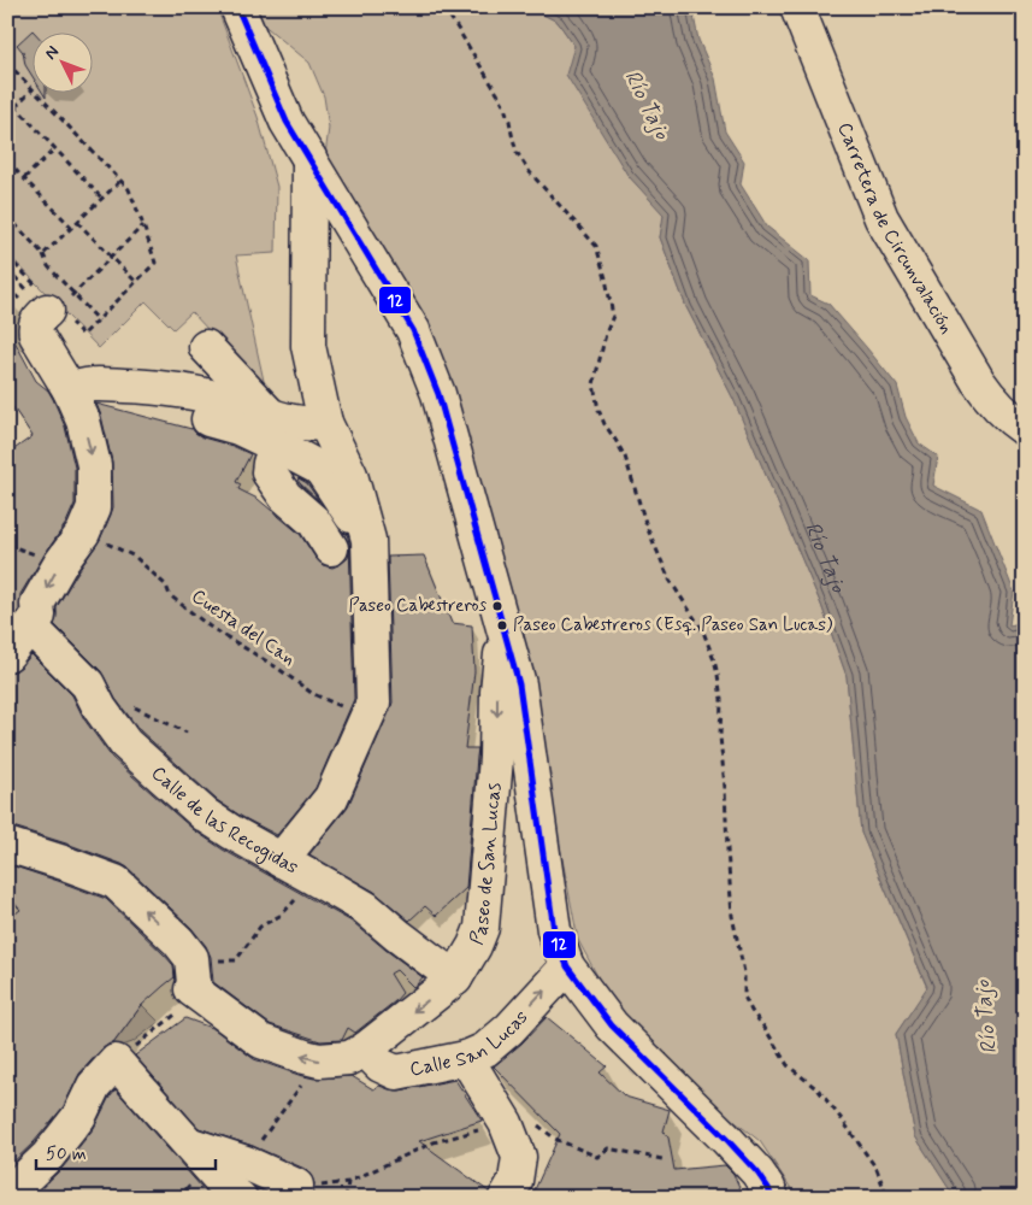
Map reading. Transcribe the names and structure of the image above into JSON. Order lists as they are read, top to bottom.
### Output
{
  "streets": {
    "street": [
      "Carretera de Circunvalación",
      "Calle de las Recogidas",
      "Paseo de San Lucas",
      "Calle San Lucas"
    ],
    "path": ["Cuesta del Can"]
  },
  "crossings": [
    ["Calle de las Recogidas", "Paseo de San Lucas"],
    ["Paseo de San Lucas", "Calle San Lucas"]
  ],
  "water": ["Río Tajo"],
  "places": ["Paseo Cabestreros", "Paseo Cabestreros (Esq. Paseo San Lucas)"],
  "lines": ["transit line 12"],
  "scale_bar": "50 m",
  "north": "top left"
}
